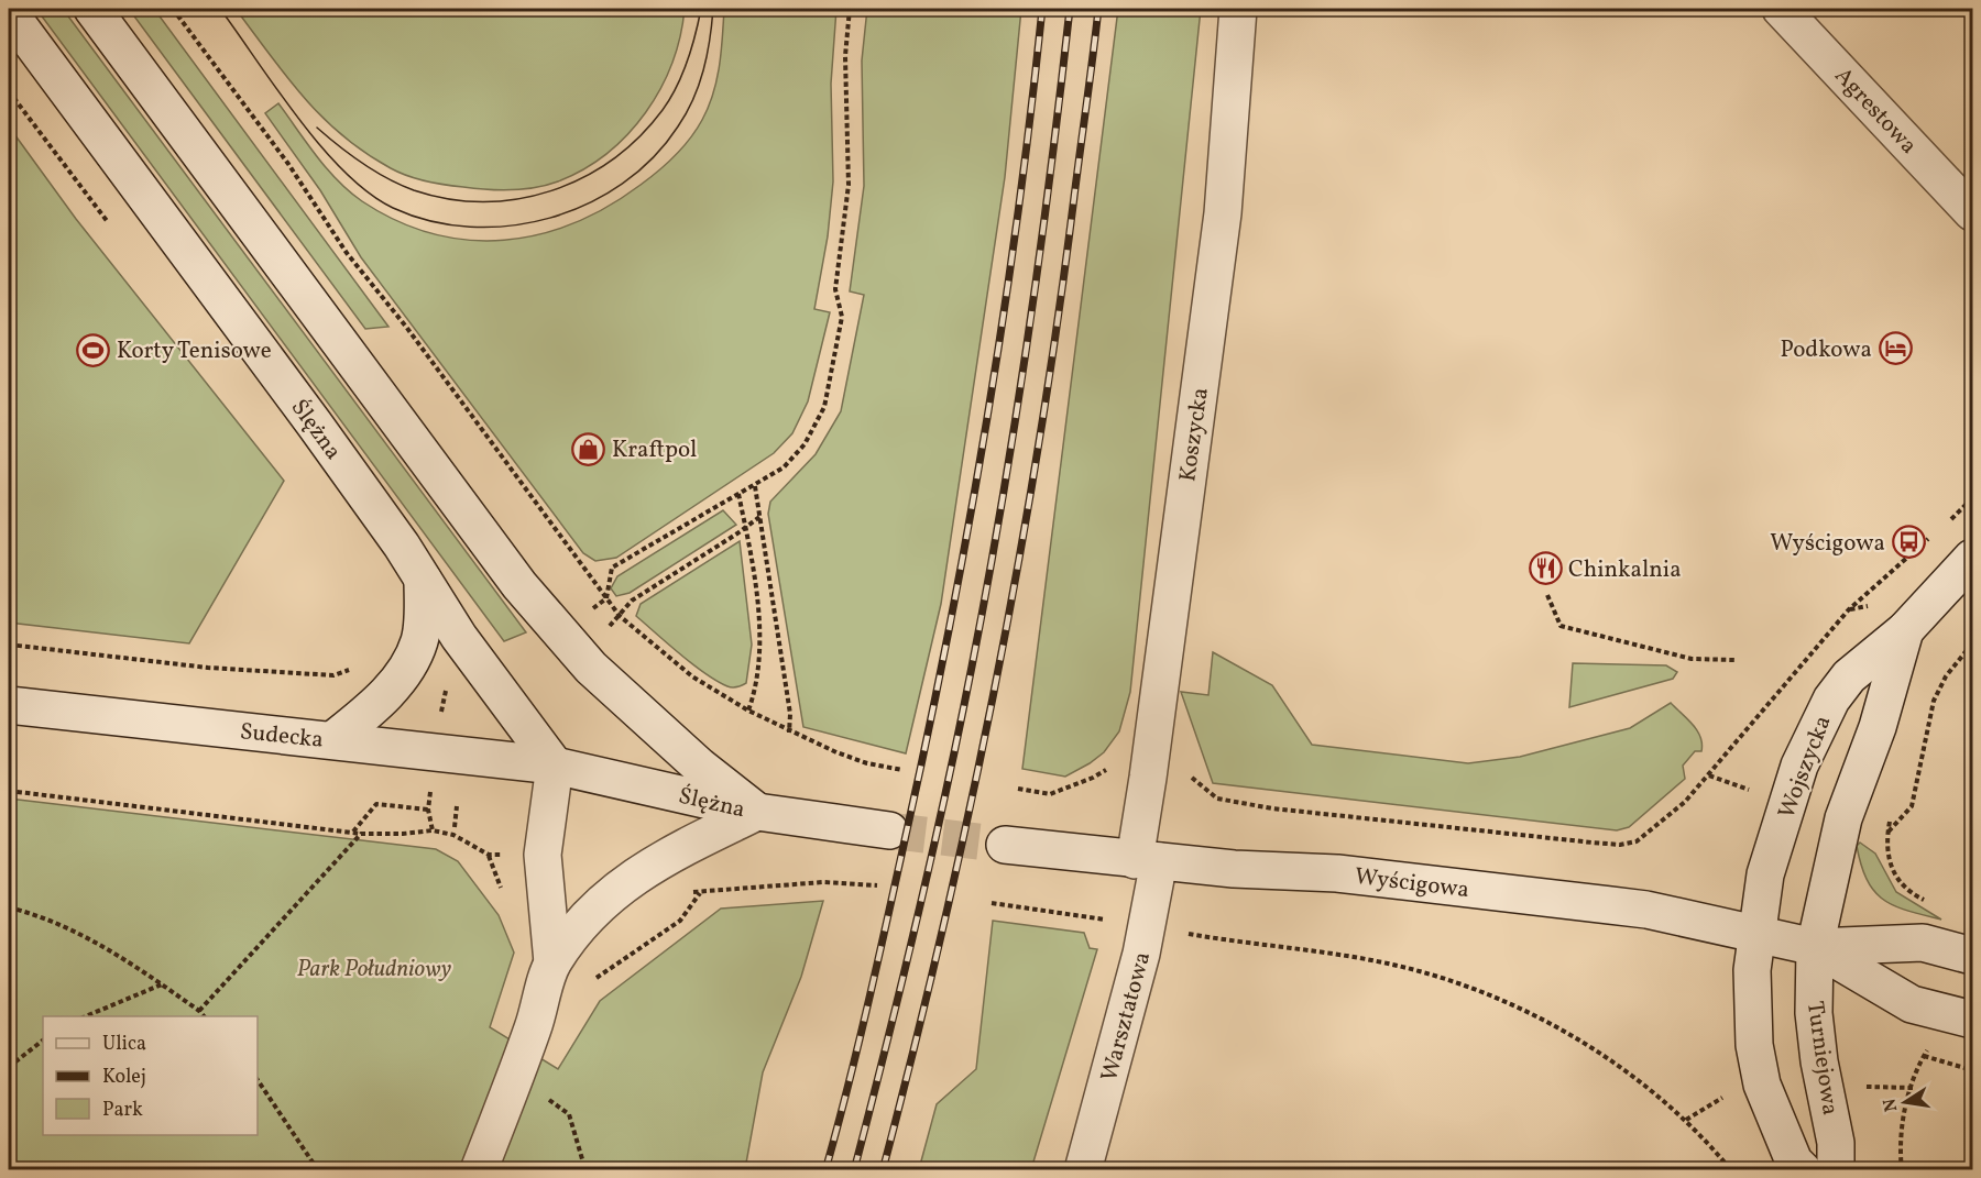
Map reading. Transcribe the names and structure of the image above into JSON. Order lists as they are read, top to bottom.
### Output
{
  "streets": {
    "street": [
      "Agrestowa",
      "Ślężna",
      "Koszycka",
      "Sudecka",
      "Wojszycka",
      "Wyścigowa",
      "Warsztatowa",
      "Turniejowa"
    ]
  },
  "crossings": [
    ["Ślężna", "Sudecka"],
    ["Koszycka", "Wyścigowa"],
    ["Koszycka", "Warsztatowa"],
    ["Wojszycka", "Wyścigowa"],
    ["Wojszycka", "Turniejowa"],
    ["Wyścigowa", "Warsztatowa"],
    ["Wyścigowa", "Turniejowa"]
  ],
  "parks": ["Park Południowy"],
  "places": {
    "hotel": ["Podkowa"],
    "sports": ["Korty Tenisowe"],
    "shop": ["Kraftpol"],
    "bus stop": ["Wyścigowa"],
    "restaurant": ["Chinkalnia"]
  },
  "legend": ["Ulica", "Kolej", "Park"],
  "north": "left"
}
